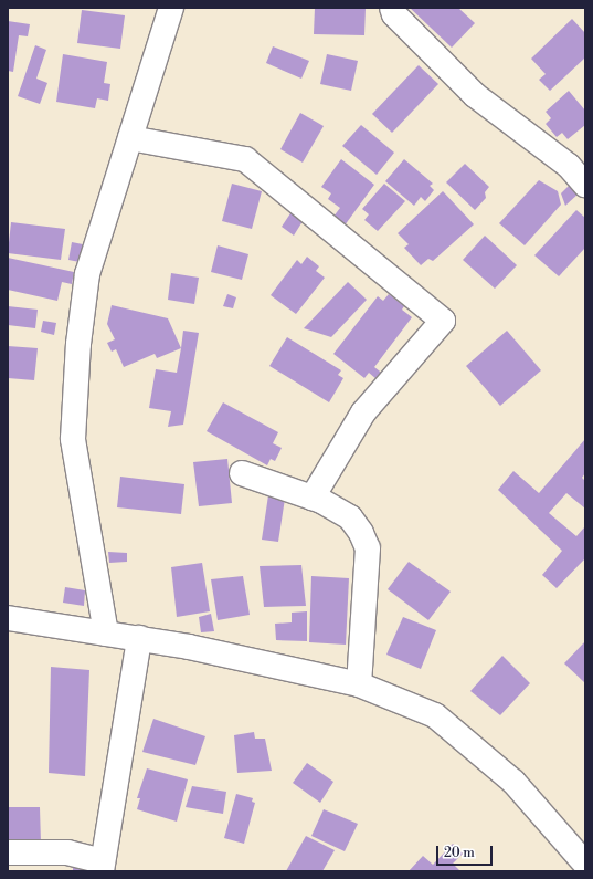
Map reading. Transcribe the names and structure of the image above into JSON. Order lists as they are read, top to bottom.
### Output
{
  "scale_bar": "20 m"
}
